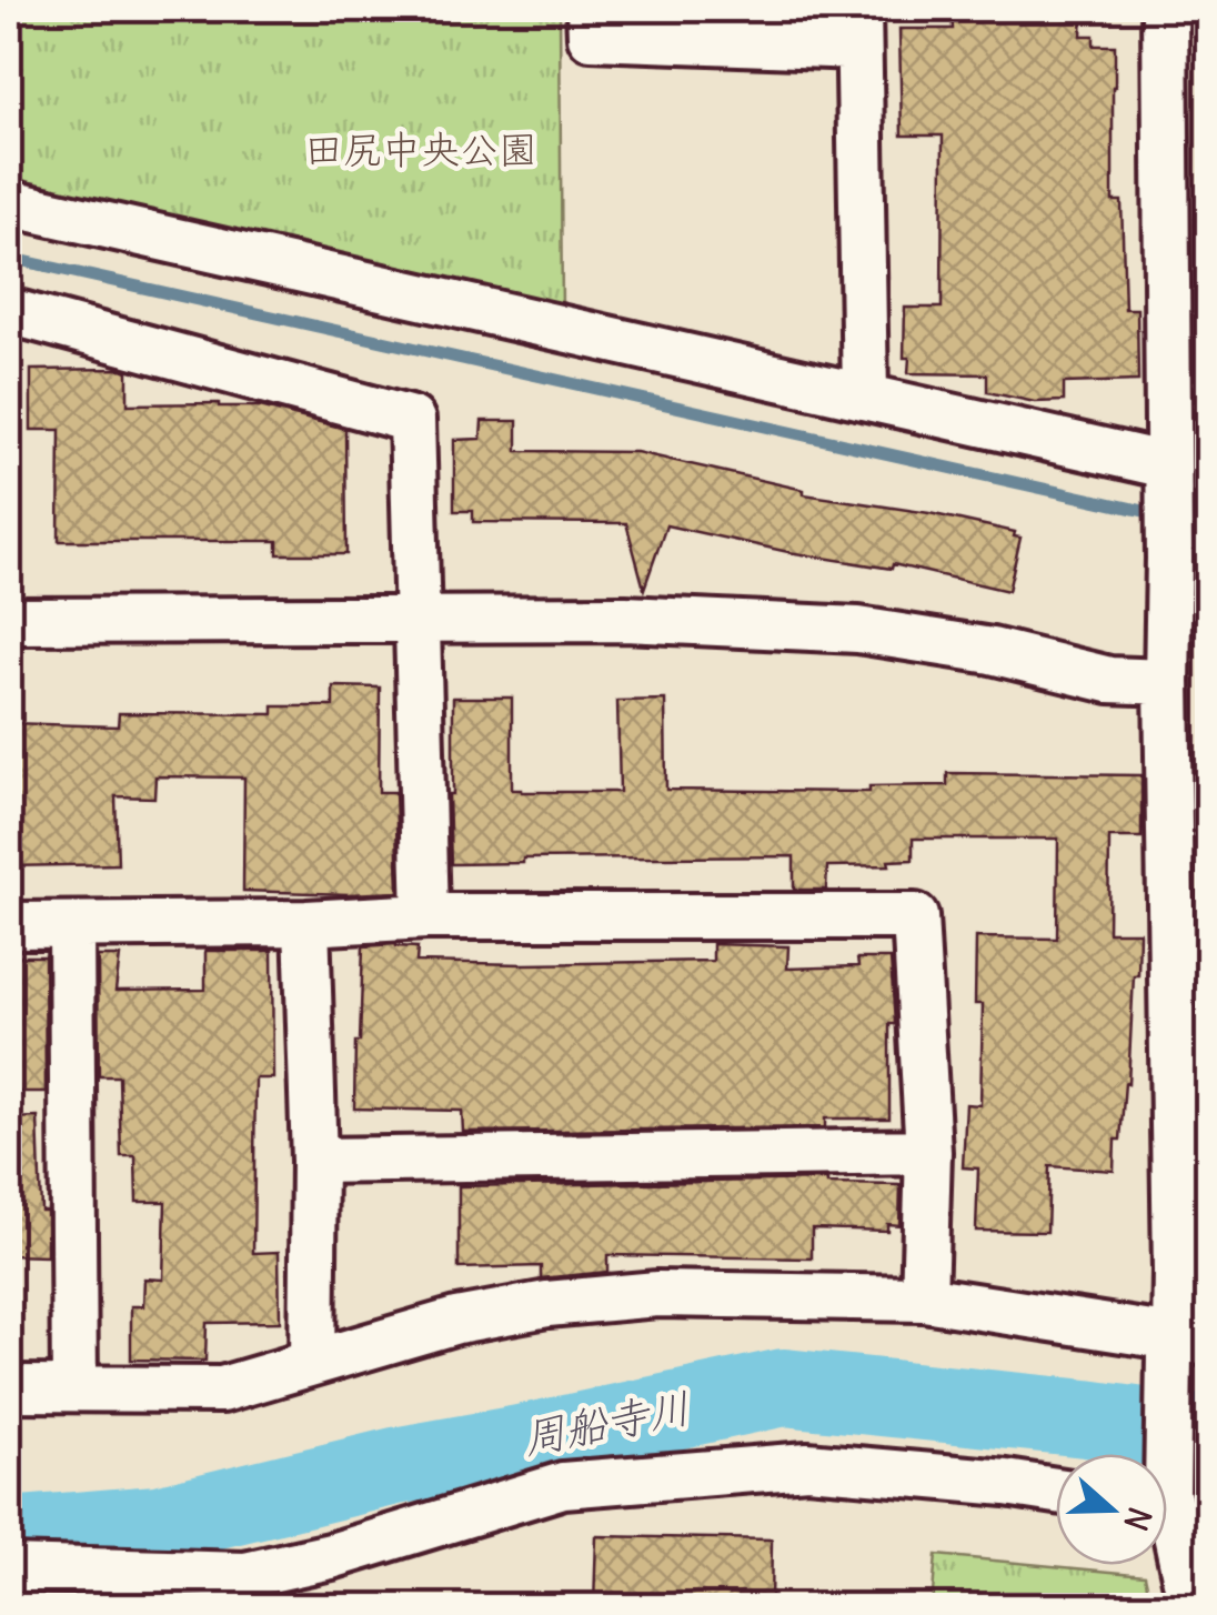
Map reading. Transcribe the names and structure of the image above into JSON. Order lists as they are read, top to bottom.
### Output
{
  "water": ["周船寺川"],
  "parks": ["田尻中央公園"],
  "north": "right"
}
